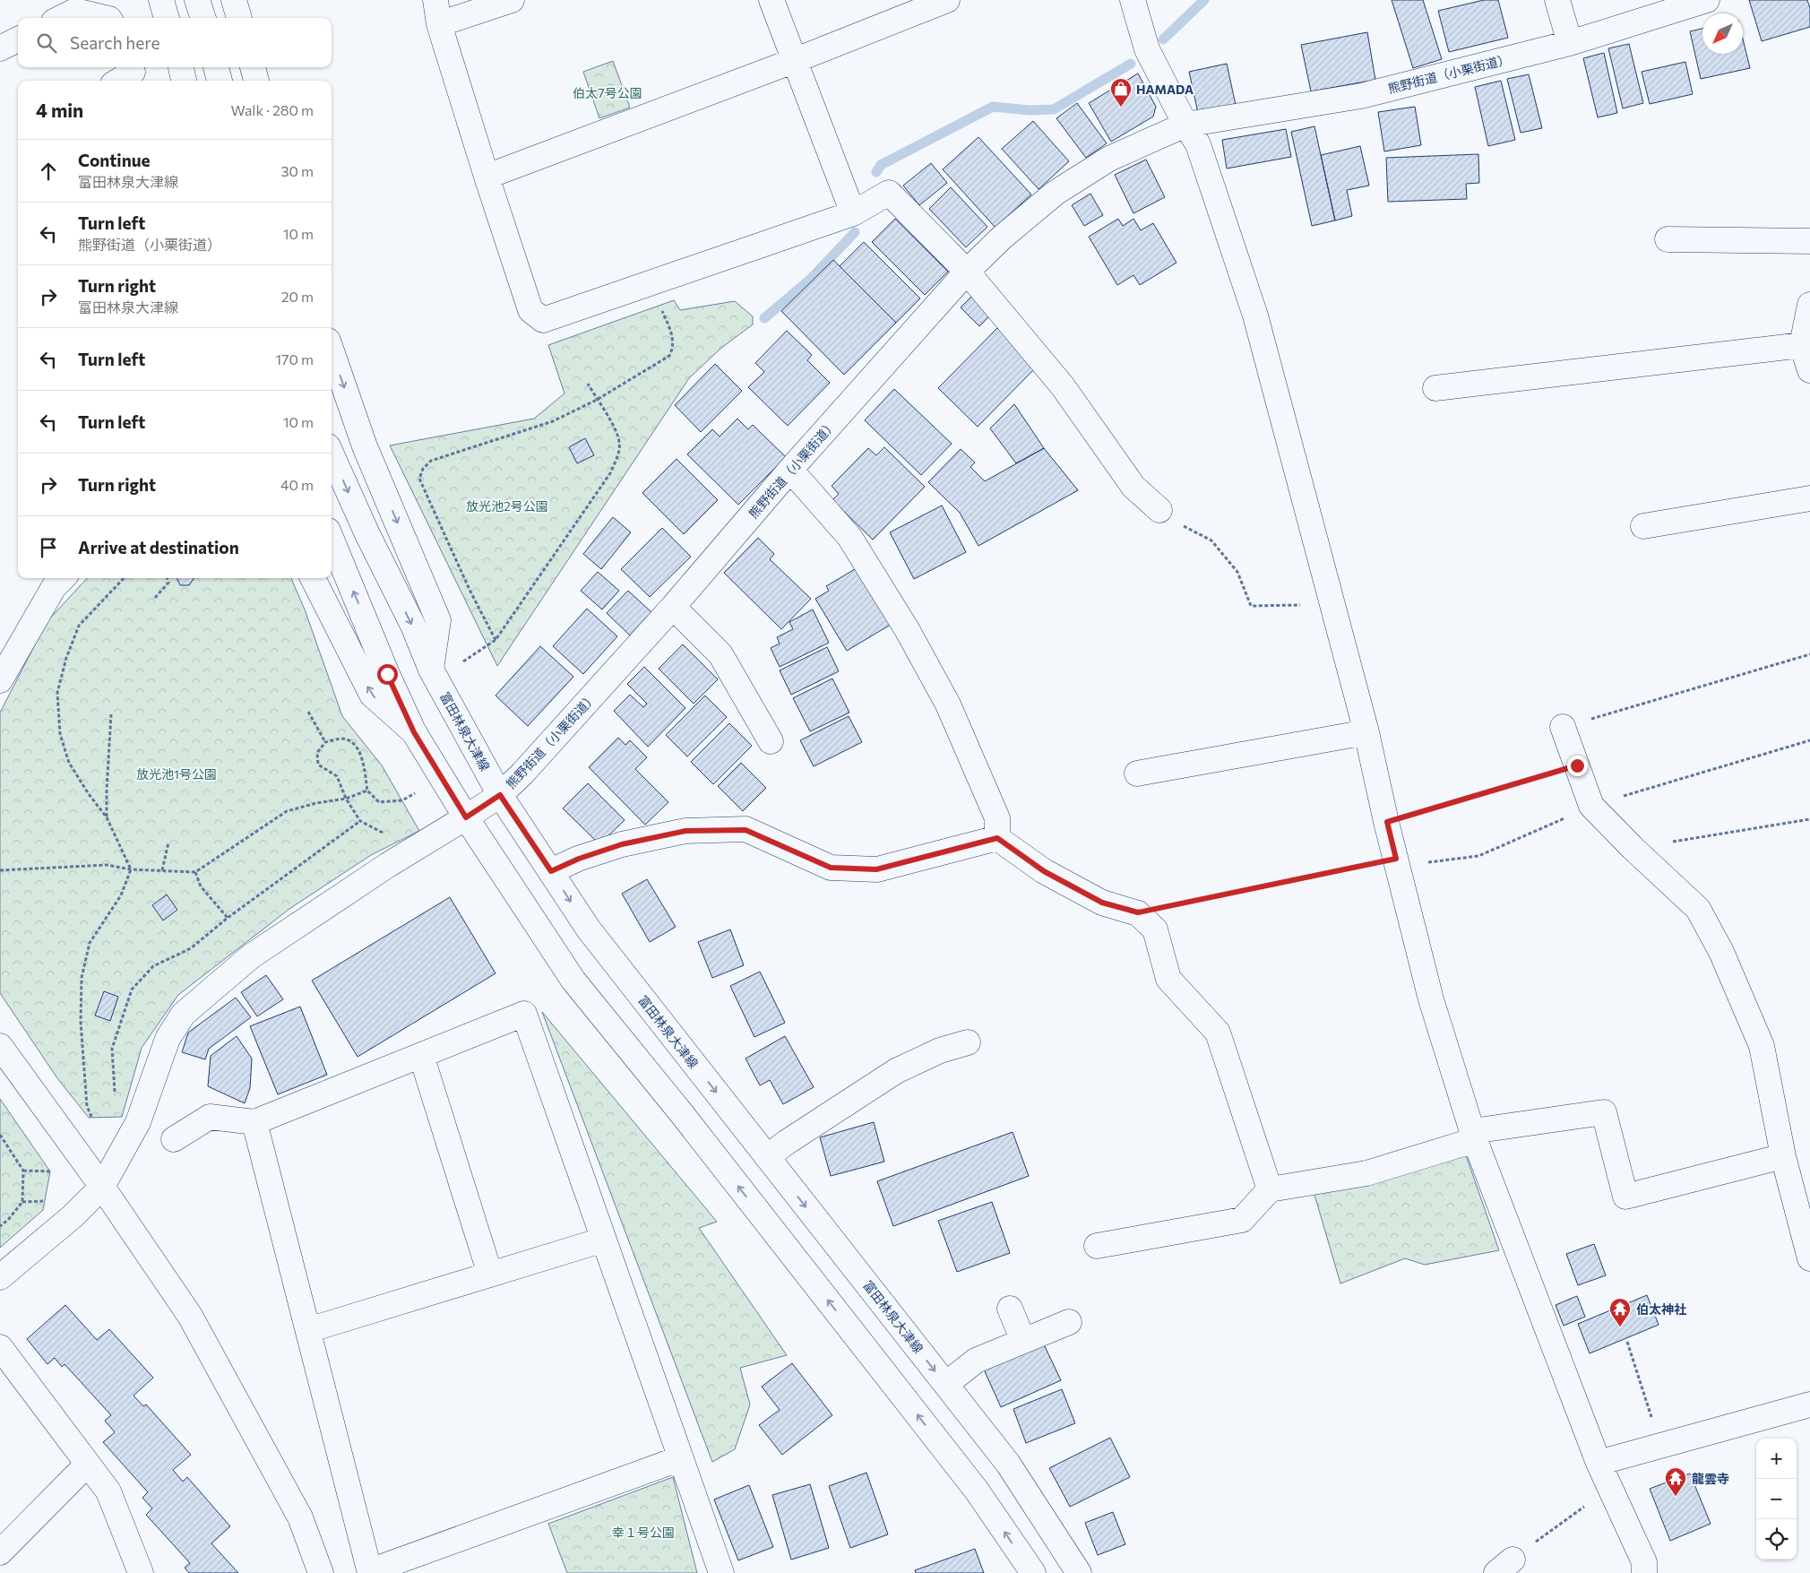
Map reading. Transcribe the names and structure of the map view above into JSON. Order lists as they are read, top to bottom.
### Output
{
  "streets": {
    "street": ["熊野街道（小栗街道）", "富田林泉大津線"]
  },
  "crossings": [
    ["熊野街道（小栗街道）", "富田林泉大津線"]
  ],
  "parks": [
    "伯太7号公園",
    "放光池2号公園",
    "放光池1号公園",
    "幸１号公園"
  ],
  "places": {
    "shop": ["HAMADA"],
    "temple": ["伯太神社", "龍雲寺"]
  },
  "north": "bottom left",
  "page": {
    "search": "Search here",
    "heading": ["4 min", "Walk · 280 m"],
    "list": [
      ["Continue", "富田林泉大津線", "30 m"],
      ["Turn left", "熊野街道（小栗街道）", "10 m"],
      ["Turn right", "富田林泉大津線", "20 m"],
      ["Turn left", "170 m"],
      ["Turn left", "10 m"],
      ["Turn right", "40 m"],
      "Arrive at destination"
    ],
    "map_buttons": ["+", "−"]
  }
}
